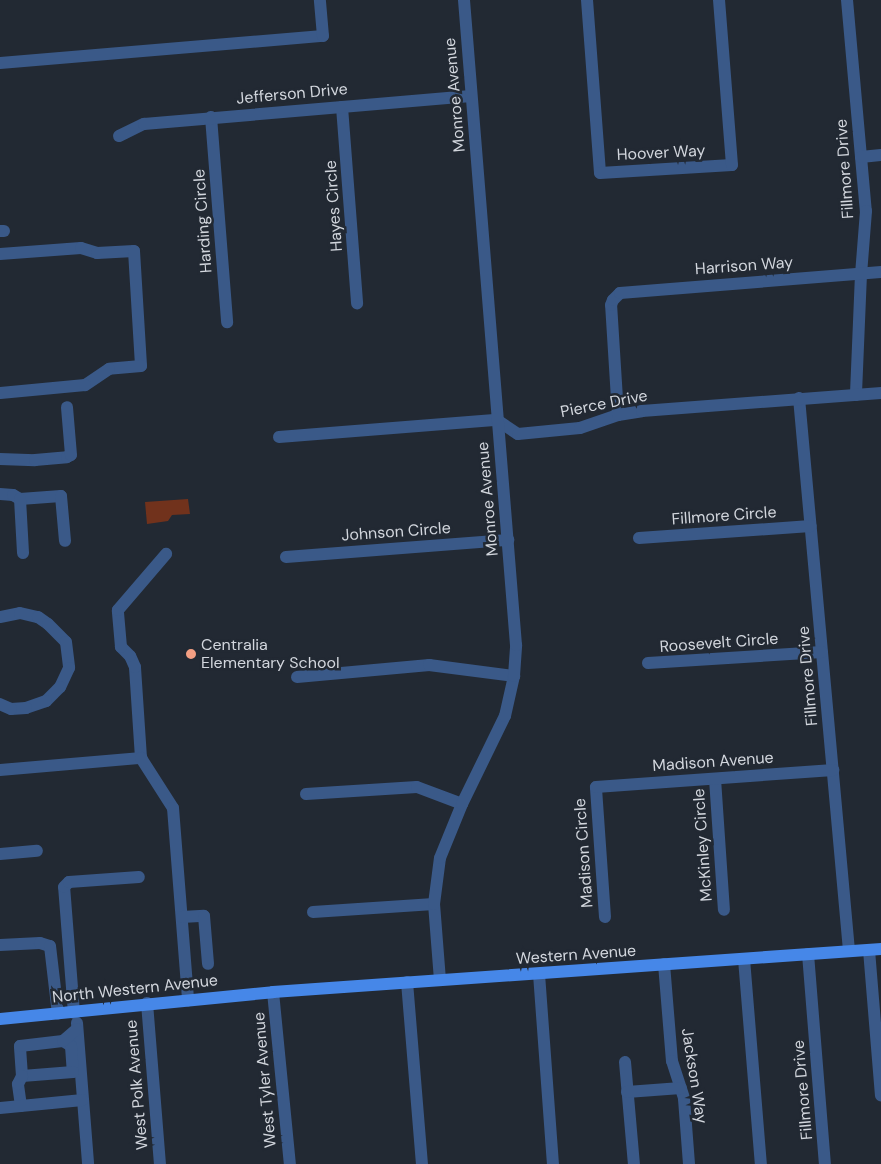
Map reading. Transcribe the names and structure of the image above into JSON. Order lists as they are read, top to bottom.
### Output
{
  "streets": {
    "main road": ["Western Avenue", "North Western Avenue"],
    "street": [
      "Jefferson Drive",
      "Monroe Avenue",
      "Hoover Way",
      "Fillmore Drive",
      "Hayes Circle",
      "Harding Circle",
      "Harrison Way",
      "Pierce Drive",
      "Fillmore Circle",
      "Johnson Circle",
      "Roosevelt Circle",
      "Madison Avenue",
      "McKinley Circle",
      "Madison Circle",
      "Jackson Way",
      "West Tyler Avenue",
      "West Polk Avenue"
    ]
  },
  "crossings": [
    ["Jefferson Drive", "Monroe Avenue"],
    ["Jefferson Drive", "Hayes Circle"],
    ["Jefferson Drive", "Harding Circle"],
    ["Monroe Avenue", "Pierce Drive"],
    ["Monroe Avenue", "Johnson Circle"],
    ["Monroe Avenue", "Western Avenue"],
    ["Fillmore Drive", "Harrison Way"],
    ["Fillmore Drive", "Pierce Drive"],
    ["Fillmore Drive", "Fillmore Circle"],
    ["Fillmore Drive", "Roosevelt Circle"],
    ["Fillmore Drive", "Madison Avenue"],
    ["Fillmore Drive", "Western Avenue"],
    ["Harrison Way", "Pierce Drive"],
    ["Madison Avenue", "McKinley Circle"],
    ["Madison Avenue", "Madison Circle"],
    ["Western Avenue", "North Western Avenue"],
    ["Western Avenue", "Jackson Way"],
    ["Western Avenue", "West Tyler Avenue"],
    ["North Western Avenue", "West Tyler Avenue"],
    ["North Western Avenue", "West Polk Avenue"]
  ],
  "places": ["Centralia Elementary School"]
}
